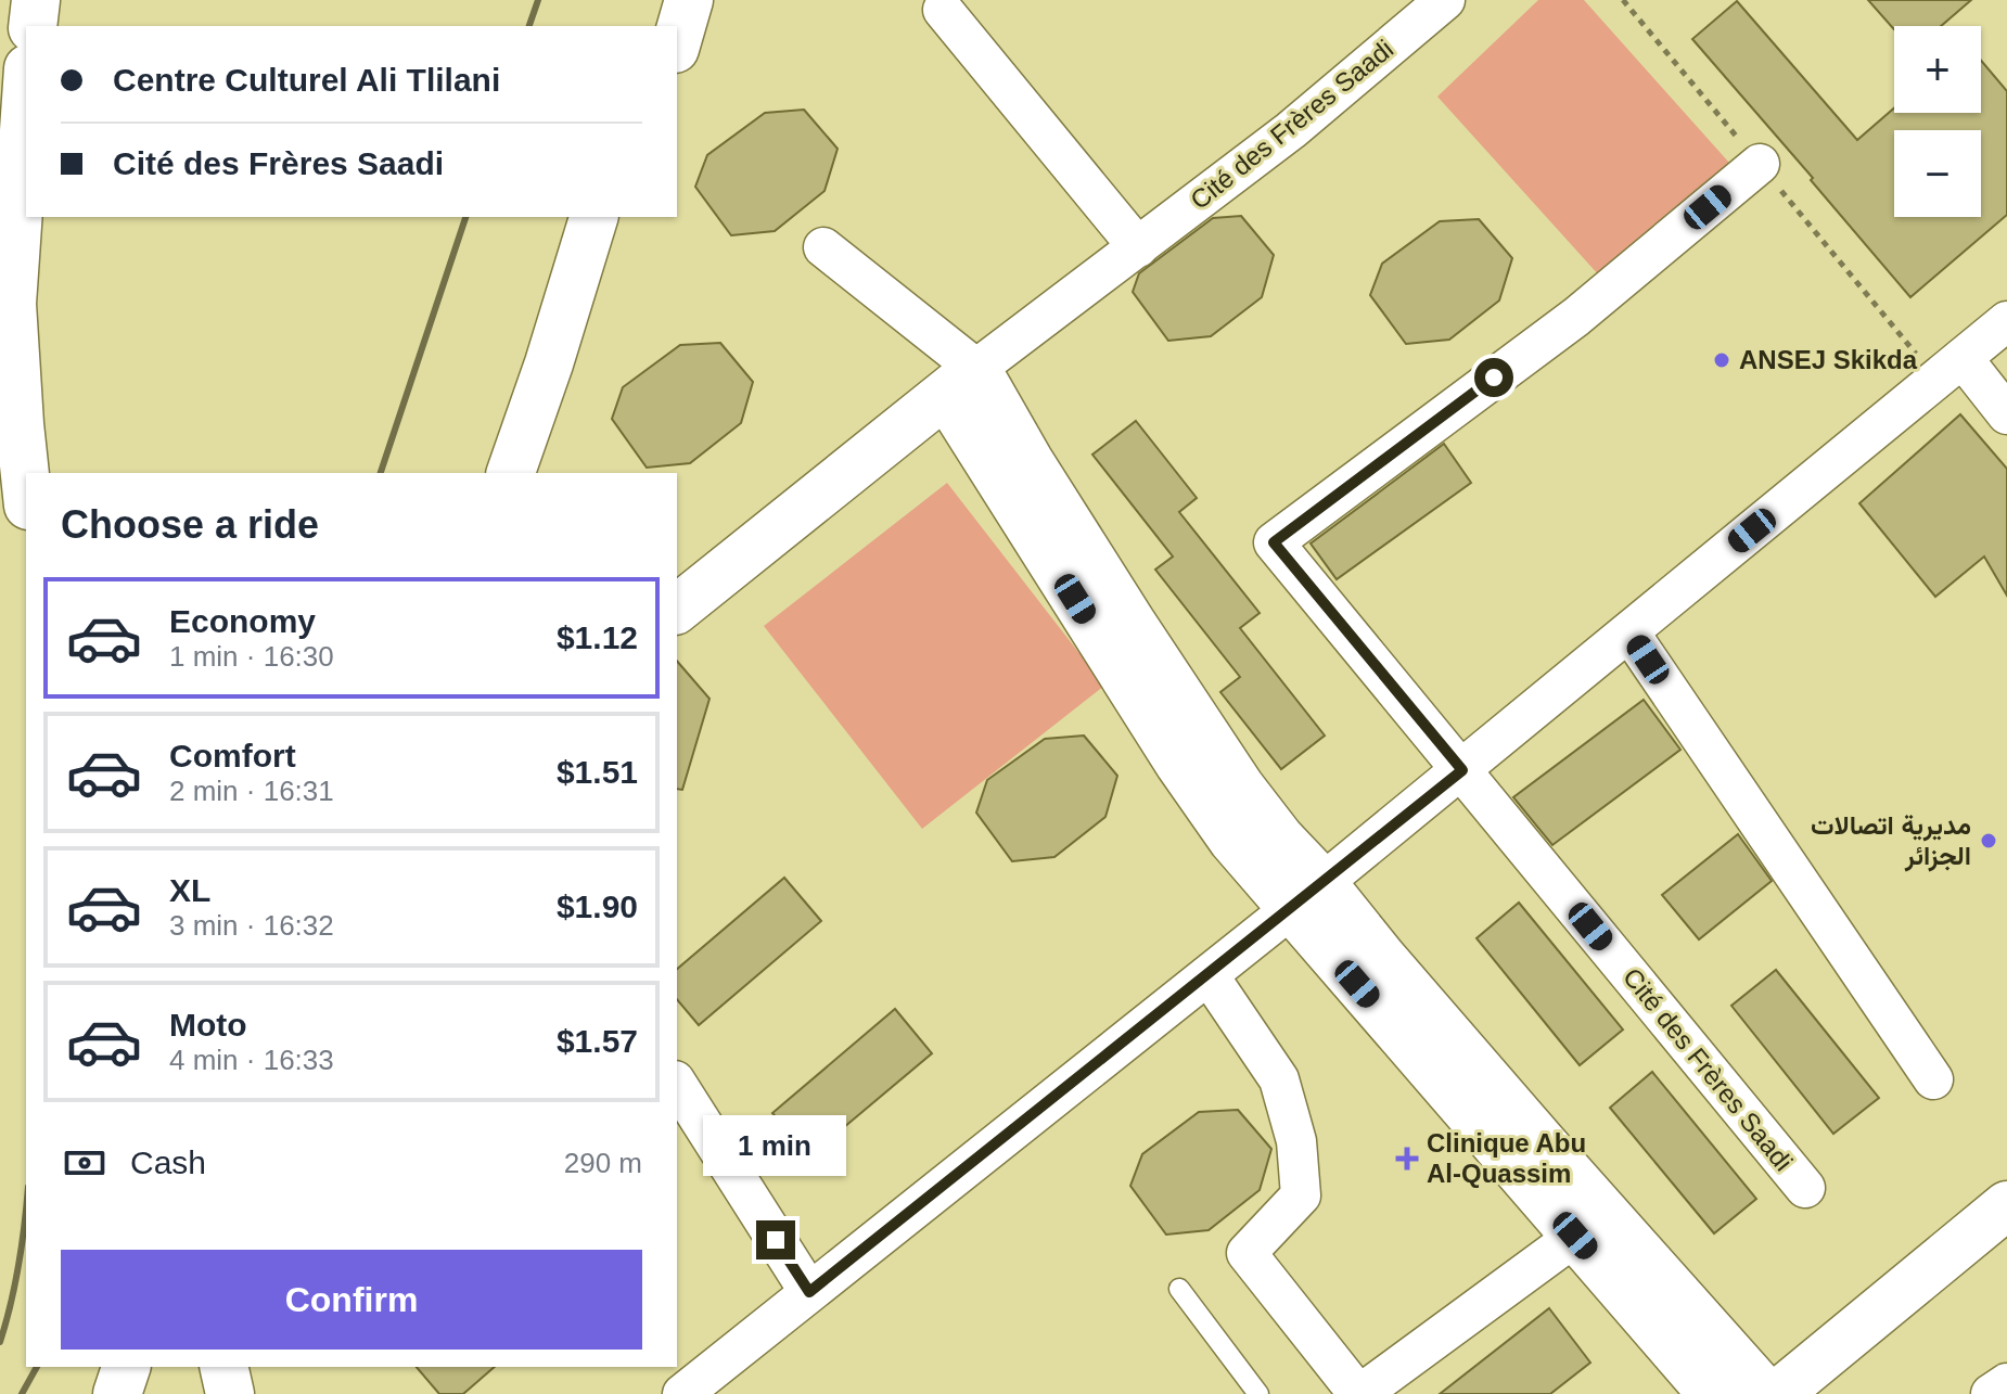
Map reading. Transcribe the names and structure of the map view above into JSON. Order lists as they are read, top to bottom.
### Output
{
  "streets": {
    "main road": ["Cité des Frères Saadi"]
  },
  "places": {
    "other": ["ANSEJ Skikda", "مديرية اتصالات الجزائر"],
    "health": ["Clinique Abu Al-Quassim"]
  },
  "page": {
    "map_buttons": ["+", "−"],
    "banner": ["Centre Culturel Ali Tlilani", "Cité des Frères Saadi"],
    "heading": "Choose a ride",
    "list": [
      {
        "name": "Economy",
        "note": "1 min · 16:30",
        "value": "$1.12"
      },
      {
        "name": "Comfort",
        "note": "2 min · 16:31",
        "value": "$1.51"
      },
      {
        "name": "XL",
        "note": "3 min · 16:32",
        "value": "$1.90"
      },
      {
        "name": "Moto",
        "note": "4 min · 16:33",
        "value": "$1.57"
      }
    ],
    "bubble": "1 min",
    "pay": ["Cash", "290 m"],
    "buttons": "Confirm"
  }
}
